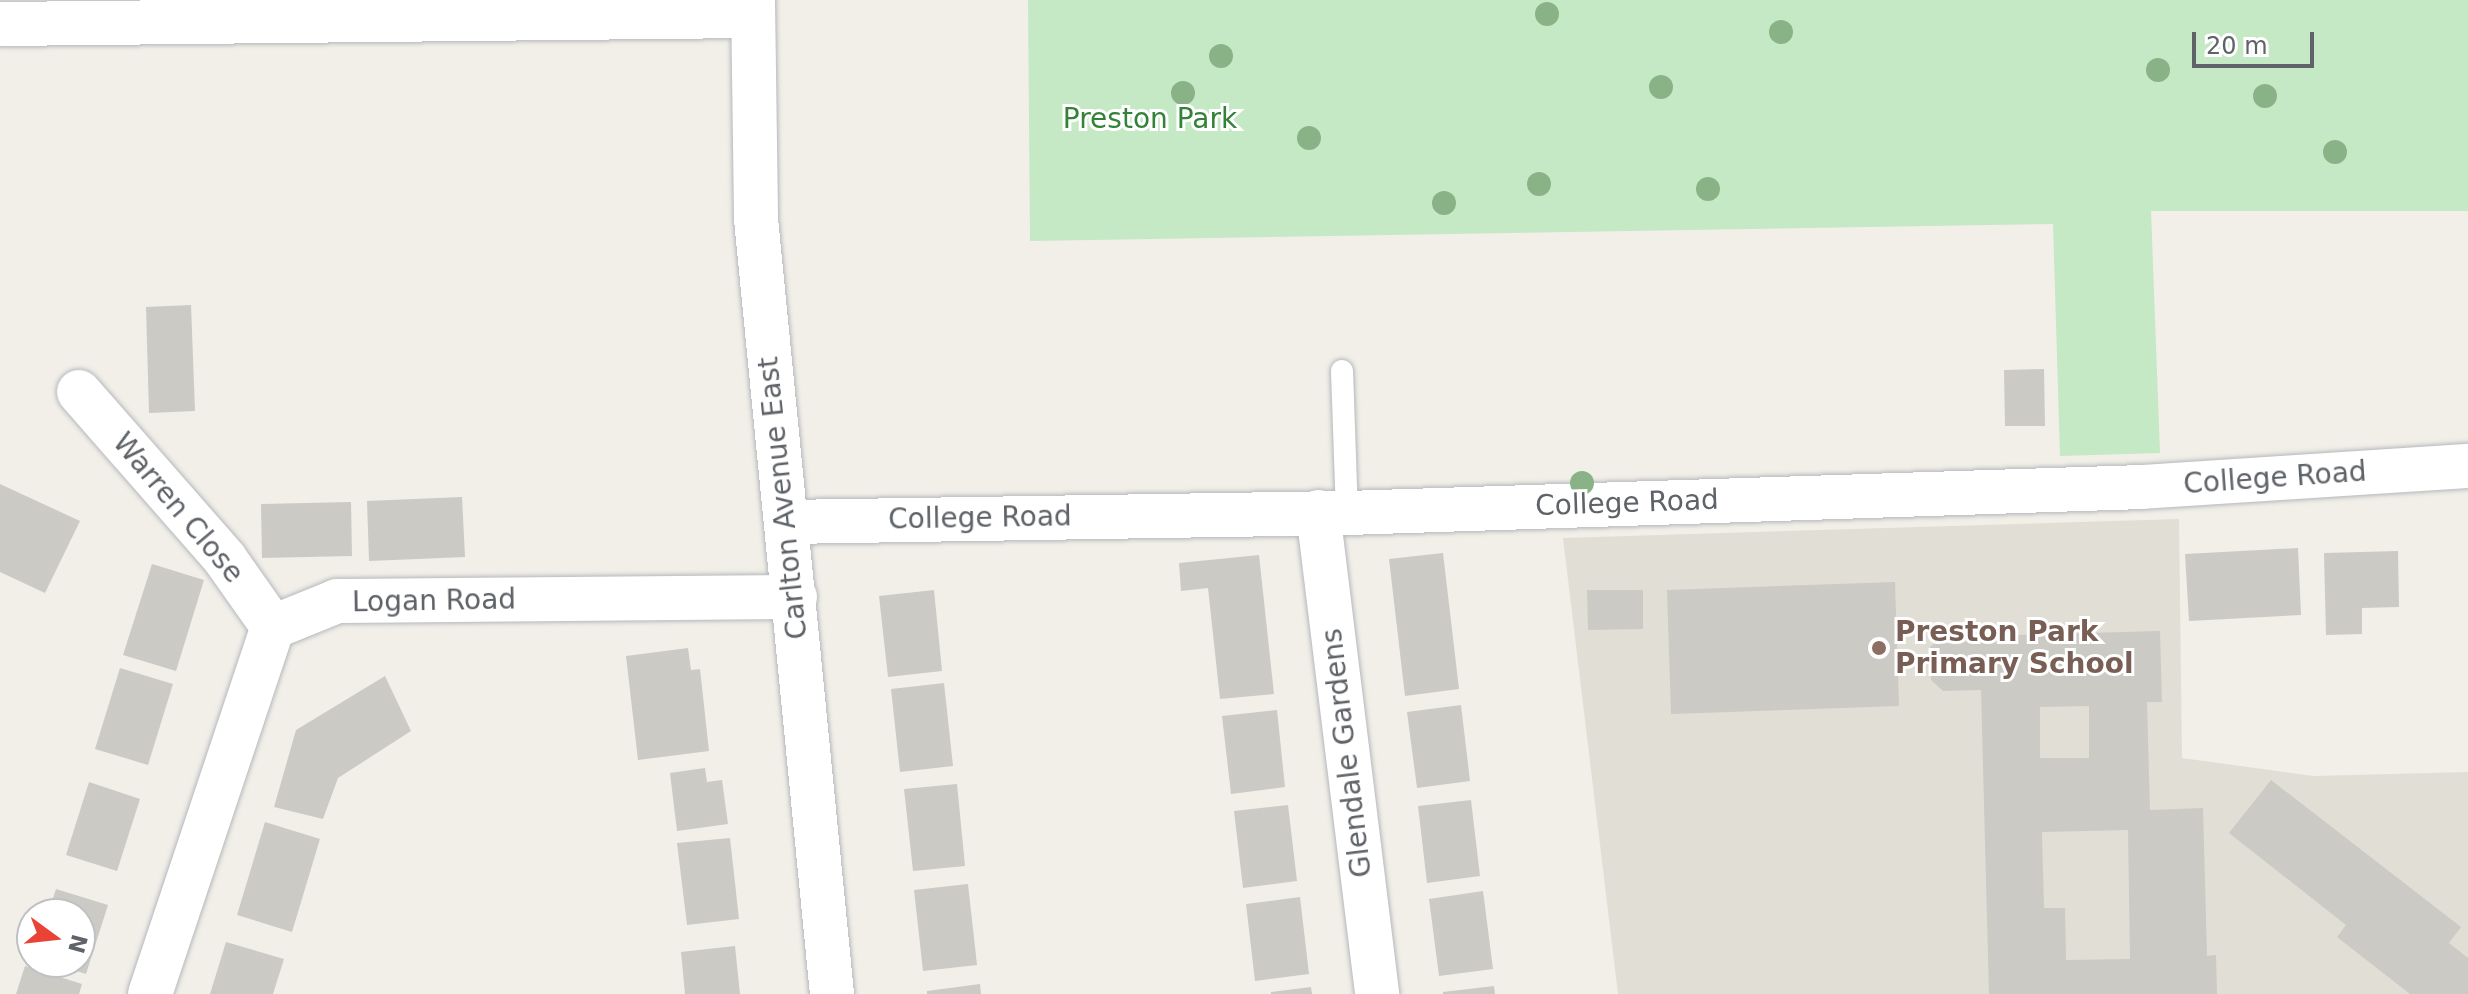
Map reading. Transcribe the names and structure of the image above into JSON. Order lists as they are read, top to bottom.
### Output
{
  "streets": {
    "street": [
      "College Road",
      "Carlton Avenue East",
      "Warren Close",
      "Logan Road",
      "Glendale Gardens"
    ]
  },
  "crossings": [
    ["College Road", "Carlton Avenue East"],
    ["College Road", "Glendale Gardens"],
    ["Carlton Avenue East", "Logan Road"],
    ["Warren Close", "Logan Road"]
  ],
  "parks": ["Preston Park"],
  "places": ["Preston Park Primary School"],
  "scale_bar": "20 m",
  "north": "right"
}
